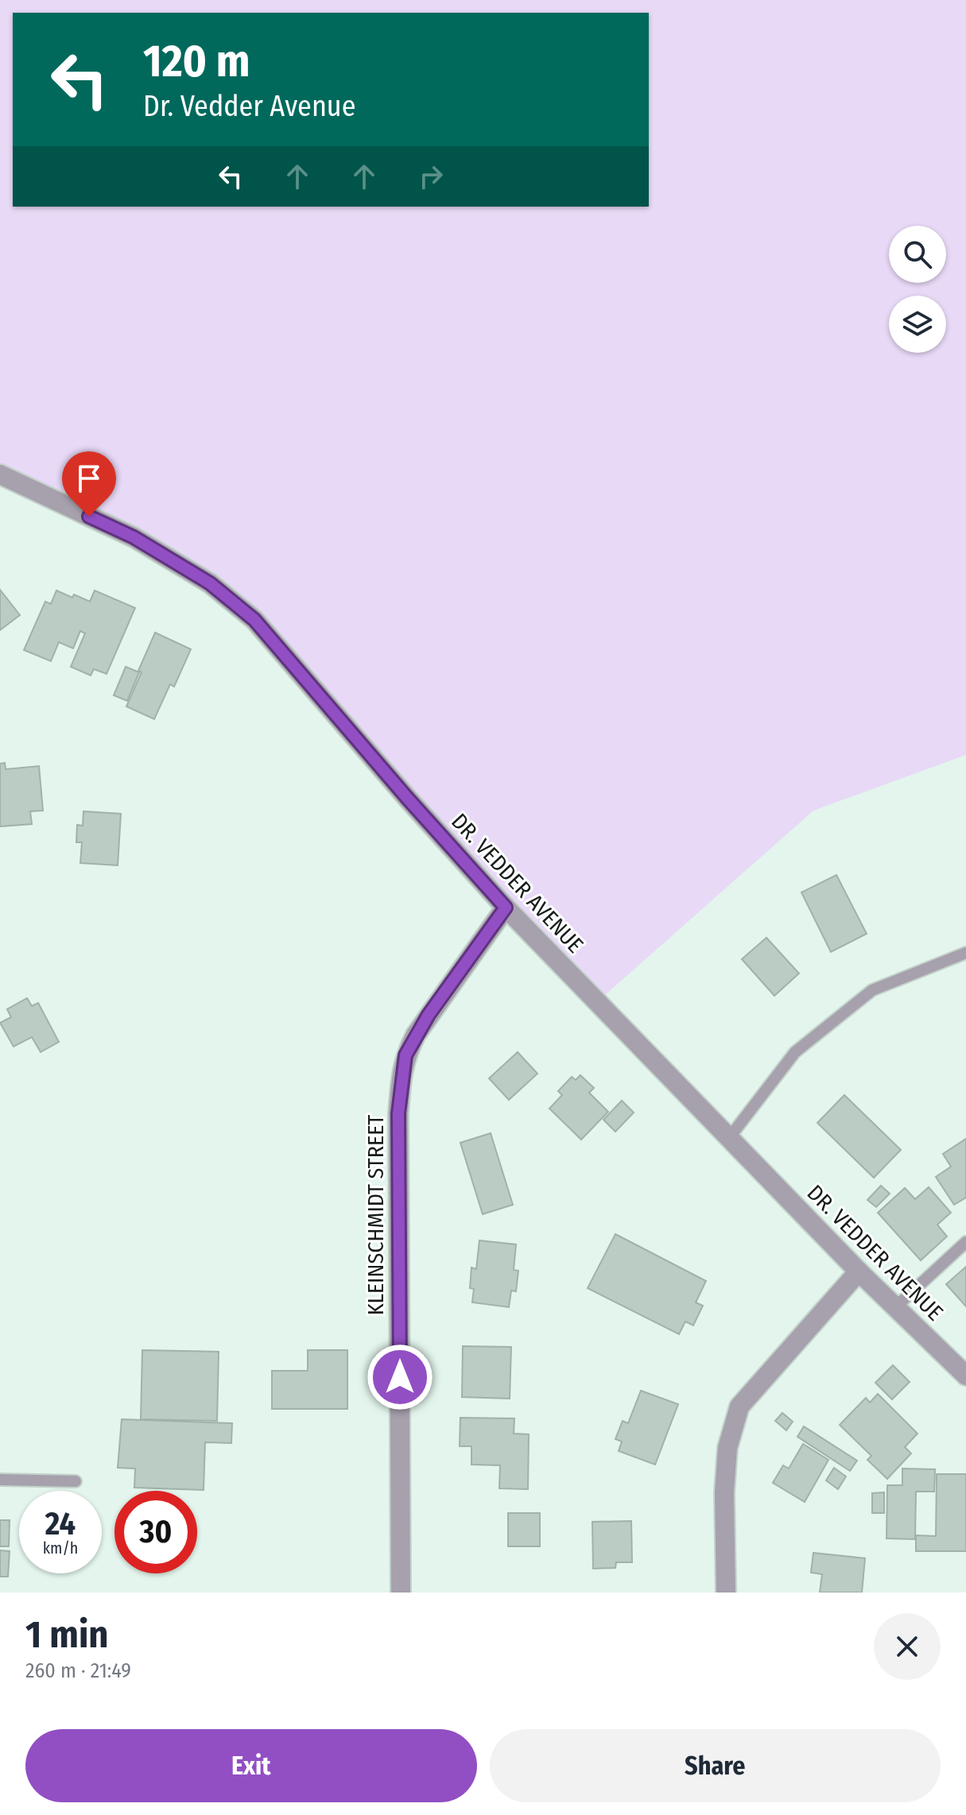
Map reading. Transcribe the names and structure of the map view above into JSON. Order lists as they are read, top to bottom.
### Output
{
  "streets": {
    "street": ["DR. VEDDER AVENUE", "KLEINSCHMIDT STREET"]
  },
  "crossings": [
    ["DR. VEDDER AVENUE", "KLEINSCHMIDT STREET"]
  ],
  "page": {
    "turn": ["120 m", "Dr. Vedder Avenue"],
    "speed": "24 km/h",
    "limit": "30",
    "heading": ["1 min", "260 m · 21:49"],
    "buttons": ["Exit", "Share"]
  }
}
